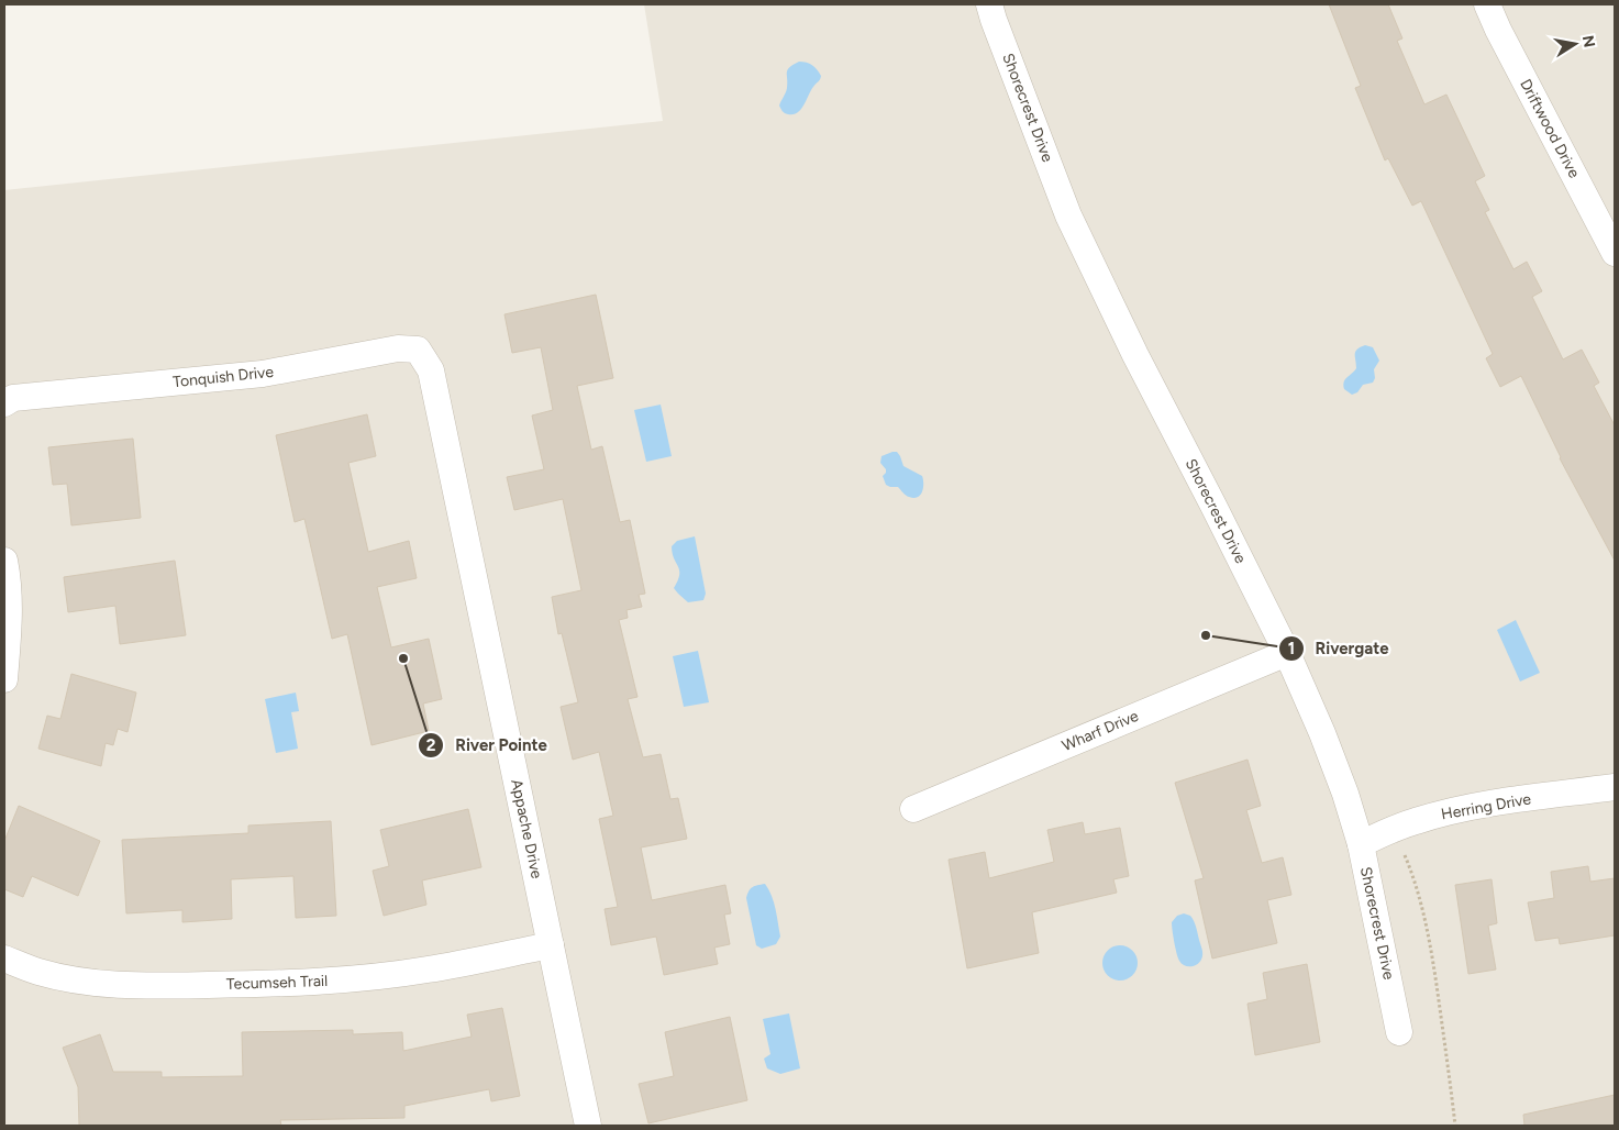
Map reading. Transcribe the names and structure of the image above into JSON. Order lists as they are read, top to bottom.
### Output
{
  "streets": {
    "street": [
      "Shorecrest Drive",
      "Driftwood Drive",
      "Tonquish Drive",
      "Wharf Drive",
      "Herring Drive",
      "Appache Drive",
      "Tecumseh Trail"
    ]
  },
  "crossings": [
    ["Shorecrest Drive", "Wharf Drive"],
    ["Shorecrest Drive", "Herring Drive"],
    ["Tonquish Drive", "Appache Drive"],
    ["Appache Drive", "Tecumseh Trail"]
  ],
  "places": ["Rivergate", "River Pointe"],
  "north": "right"
}
